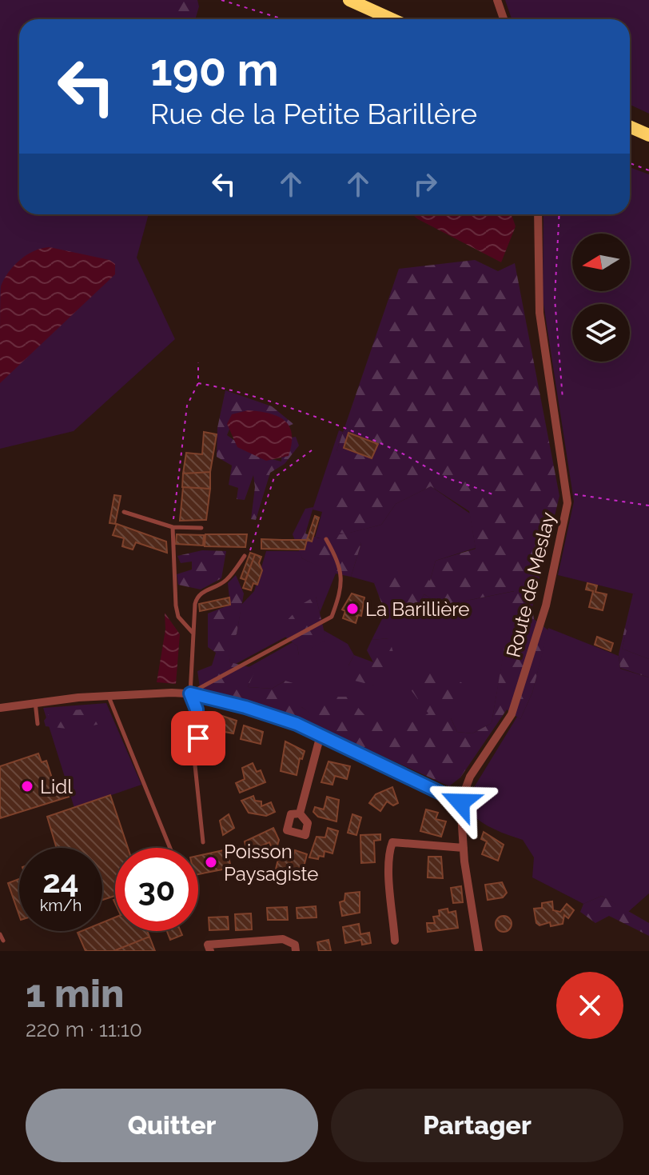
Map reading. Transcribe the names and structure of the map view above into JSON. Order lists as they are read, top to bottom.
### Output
{
  "streets": {
    "street": ["Route de Meslay"]
  },
  "places": ["La Barillière", "Lidl", "Poisson Paysagiste"],
  "north": "left",
  "page": {
    "turn": ["190 m", "Rue de la Petite Barillère"],
    "speed": "24 km/h",
    "limit": "30",
    "heading": ["1 min", "220 m · 11:10"],
    "buttons": ["Quitter", "Partager"]
  }
}
